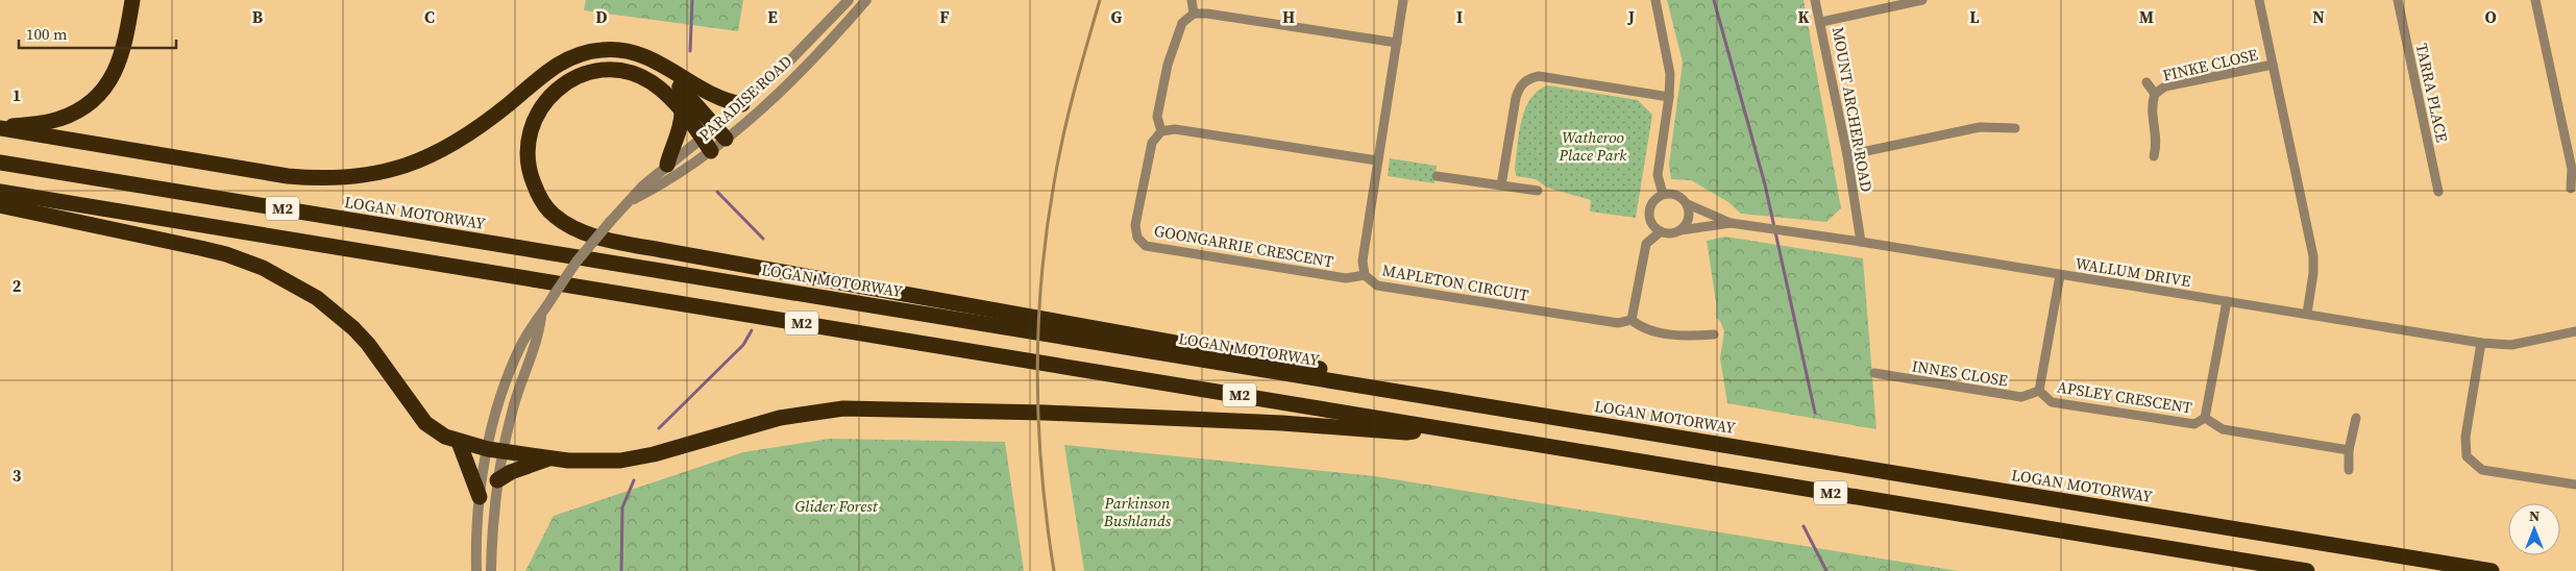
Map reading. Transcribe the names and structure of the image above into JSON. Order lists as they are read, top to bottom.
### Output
{
  "streets": {
    "highway": ["M2", "LOGAN MOTORWAY"],
    "street": [
      "FINKE CLOSE",
      "TARRA PLACE",
      "PARADISE ROAD",
      "MOUNT ARCHER ROAD",
      "GOONGARRIE CRESCENT",
      "WALLUM DRIVE",
      "MAPLETON CIRCUIT",
      "INNES CLOSE",
      "APSLEY CRESCENT"
    ]
  },
  "crossings": [
    ["MOUNT ARCHER ROAD", "WALLUM DRIVE"],
    ["GOONGARRIE CRESCENT", "MAPLETON CIRCUIT"],
    ["WALLUM DRIVE", "APSLEY CRESCENT"],
    ["INNES CLOSE", "APSLEY CRESCENT"]
  ],
  "parks": ["Watheroo Place Park", "Parkinson Bushlands", "Glider Forest"],
  "scale_bar": "100 m",
  "north": "top",
  "grid": {
    "columns": [
      "B",
      "C",
      "D",
      "E",
      "F",
      "G",
      "H",
      "I",
      "J",
      "K",
      "L",
      "M",
      "N",
      "O"
    ],
    "rows": ["1", "2", "3"]
  }
}
